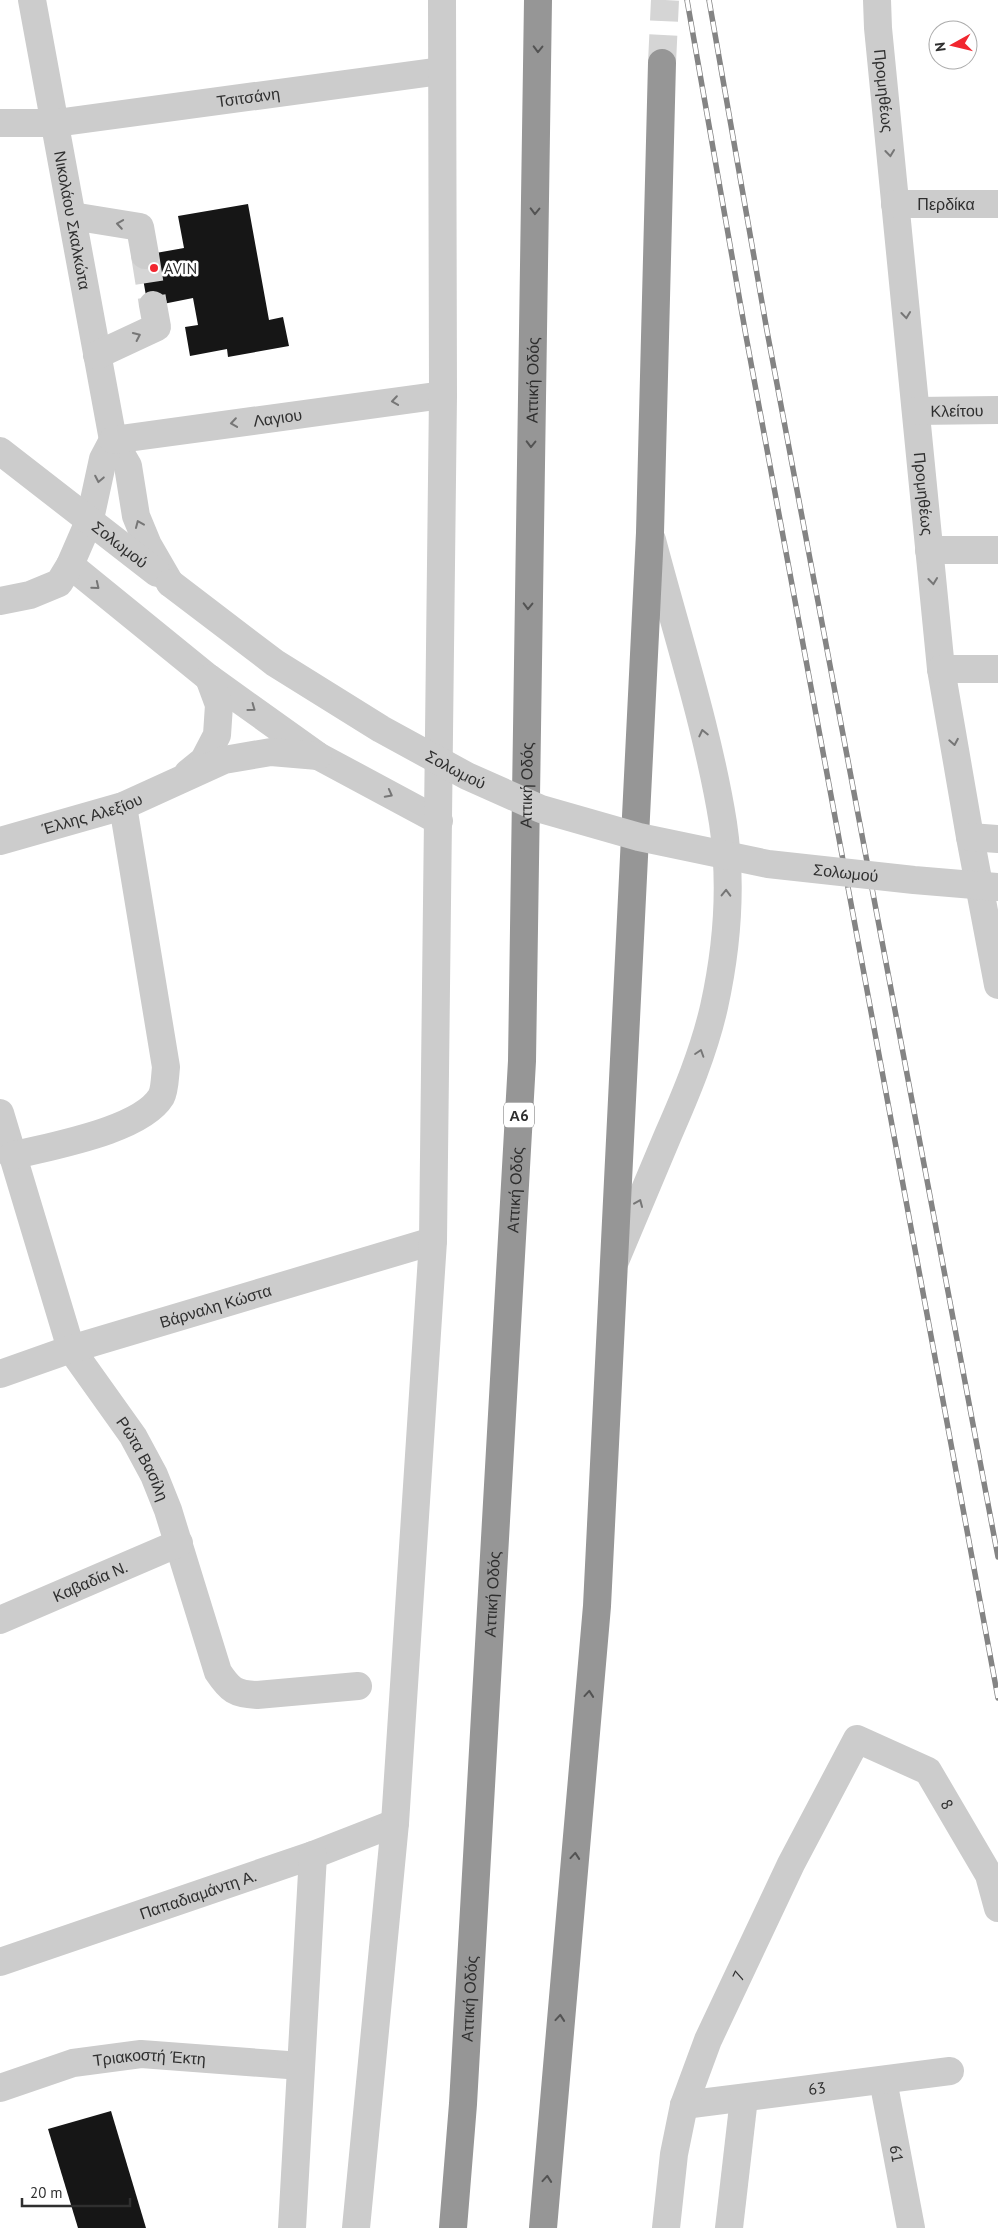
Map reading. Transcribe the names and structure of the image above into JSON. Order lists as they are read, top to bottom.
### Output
{
  "streets": {
    "highway": ["Αττική Οδός", "Α6"],
    "street": [
      "Προμηθέως",
      "Τσιτσάνη",
      "Περδίκα",
      "Νικολάου Σκαλκώτα",
      "Κλείτου",
      "Λαγιου",
      "Σολωμού",
      "Έλλης Αλεξίου",
      "Βάρναλη Κώστα",
      "Ρώτα Βασίλη",
      "Καβαδία Ν.",
      "8",
      "Παπαδιαμάντη Α.",
      "7",
      "Τριακοστή Έκτη",
      "63",
      "61"
    ]
  },
  "crossings": [
    ["Προμηθέως", "Περδίκα"],
    ["Προμηθέως", "Κλείτου"],
    ["Τσιτσάνη", "Νικολάου Σκαλκώτα"],
    ["Νικολάου Σκαλκώτα", "Λαγιου"],
    ["Νικολάου Σκαλκώτα", "Σολωμού"],
    ["Βάρναλη Κώστα", "Ρώτα Βασίλη"],
    ["Ρώτα Βασίλη", "Καβαδία Ν."],
    ["8", "7"],
    ["7", "63"],
    ["63", "61"]
  ],
  "one_way": ["Προμηθέως", "Λαγιου"],
  "places": ["AVIN"],
  "scale_bar": "20 m",
  "north": "left"
}
